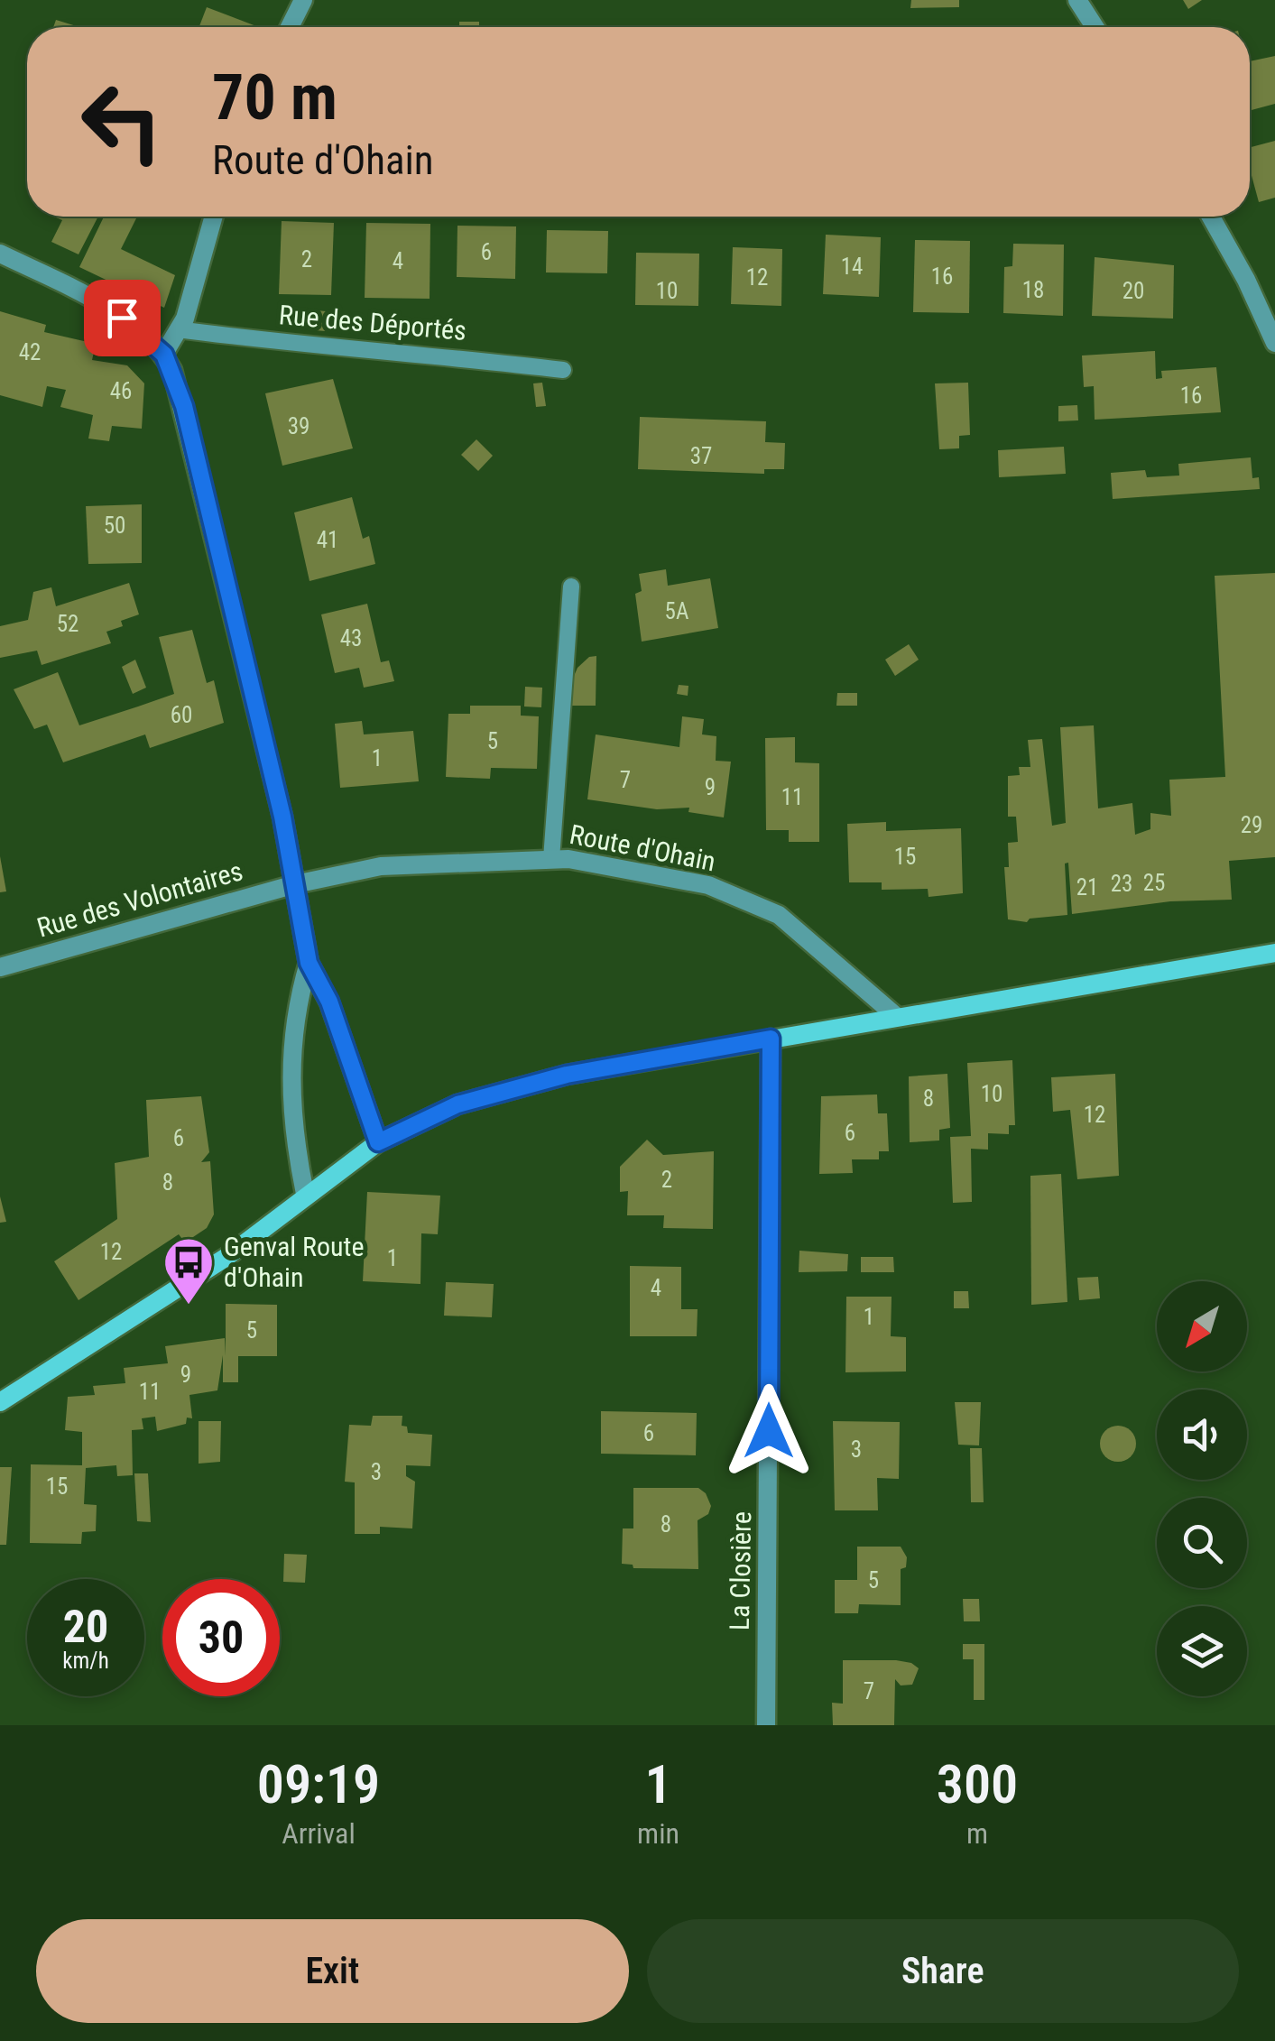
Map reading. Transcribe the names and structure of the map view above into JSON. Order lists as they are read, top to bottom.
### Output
{
  "streets": {
    "street": ["Route d'Ohain", "Rue des Volontaires", "La Closière"],
    "lane": ["Rue des Déportés"]
  },
  "crossings": [
    ["Route d'Ohain", "Rue des Volontaires"]
  ],
  "places": {
    "bus stop": ["Genval Route d'Ohain"]
  },
  "house_numbers": [
    "6",
    "2",
    "4",
    "14",
    "16",
    "12",
    "18",
    "10",
    "20",
    "42",
    "46",
    "16",
    "39",
    "37",
    "50",
    "41",
    "5A",
    "52",
    "43",
    "60",
    "5",
    "1",
    "7",
    "9",
    "11",
    "29",
    "15",
    "25",
    "23",
    "21",
    "10",
    "8",
    "12",
    "6",
    "6",
    "2",
    "8",
    "12",
    "1",
    "4",
    "1",
    "5",
    "9",
    "11",
    "6",
    "3",
    "3",
    "15",
    "8",
    "5",
    "7"
  ],
  "north": "bottom left",
  "page": {
    "turn": ["70 m", "Route d'Ohain"],
    "speed": "20 km/h",
    "limit": "30",
    "eta": [
      "09:19",
      "Arrival",
      "1",
      "min",
      "300",
      "m"
    ],
    "buttons": ["Exit", "Share"]
  }
}
